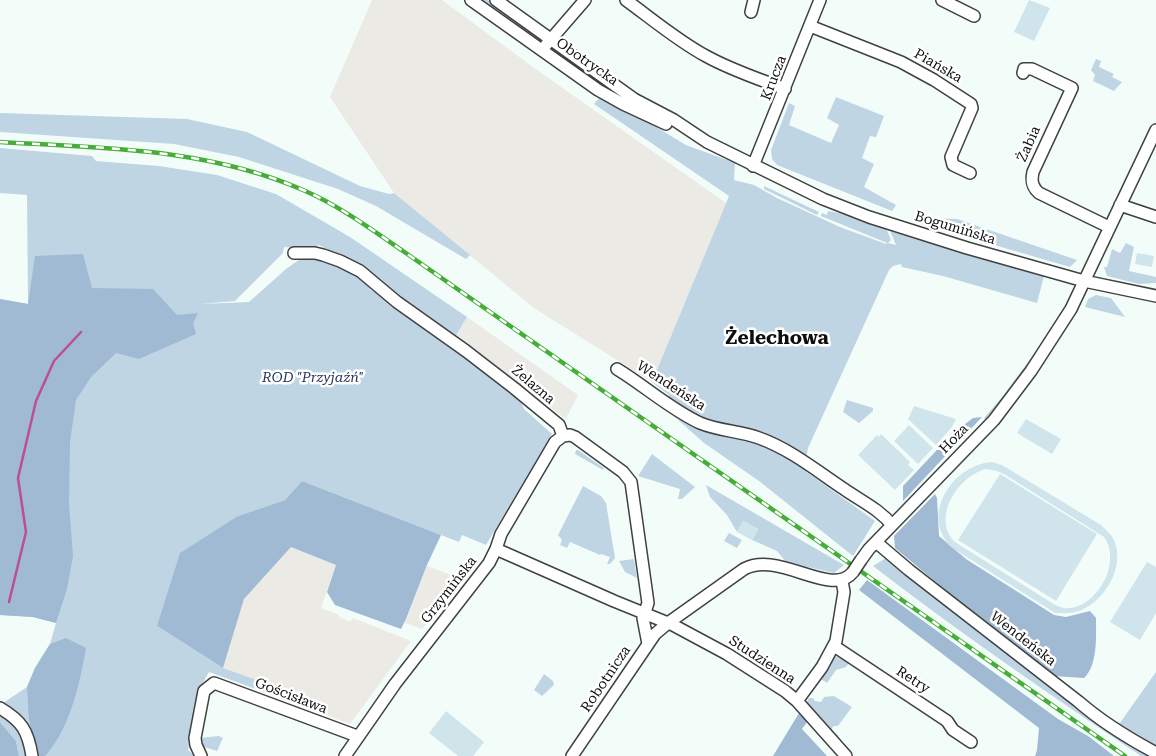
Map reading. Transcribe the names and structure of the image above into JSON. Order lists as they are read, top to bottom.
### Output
{
  "streets": {
    "street": [
      "Obotrycka",
      "Piańska",
      "Krucza",
      "Żabia",
      "Bogumińska",
      "Żelazna",
      "Wendeńska",
      "Hoża",
      "Grzymińska",
      "Studzienna",
      "Robotnicza",
      "Retry",
      "Gościsława"
    ]
  },
  "crossings": [
    ["Obotrycka", "Krucza"],
    ["Obotrycka", "Bogumińska"],
    ["Piańska", "Krucza"],
    ["Krucza", "Bogumińska"],
    ["Żabia", "Hoża"],
    ["Bogumińska", "Hoża"],
    ["Żelazna", "Grzymińska"],
    ["Wendeńska", "Hoża"],
    ["Grzymińska", "Studzienna"],
    ["Grzymińska", "Gościsława"],
    ["Studzienna", "Robotnicza"]
  ],
  "districts": ["Żelechowa"],
  "parks": ["ROD \"Przyjaźń\""]
}
